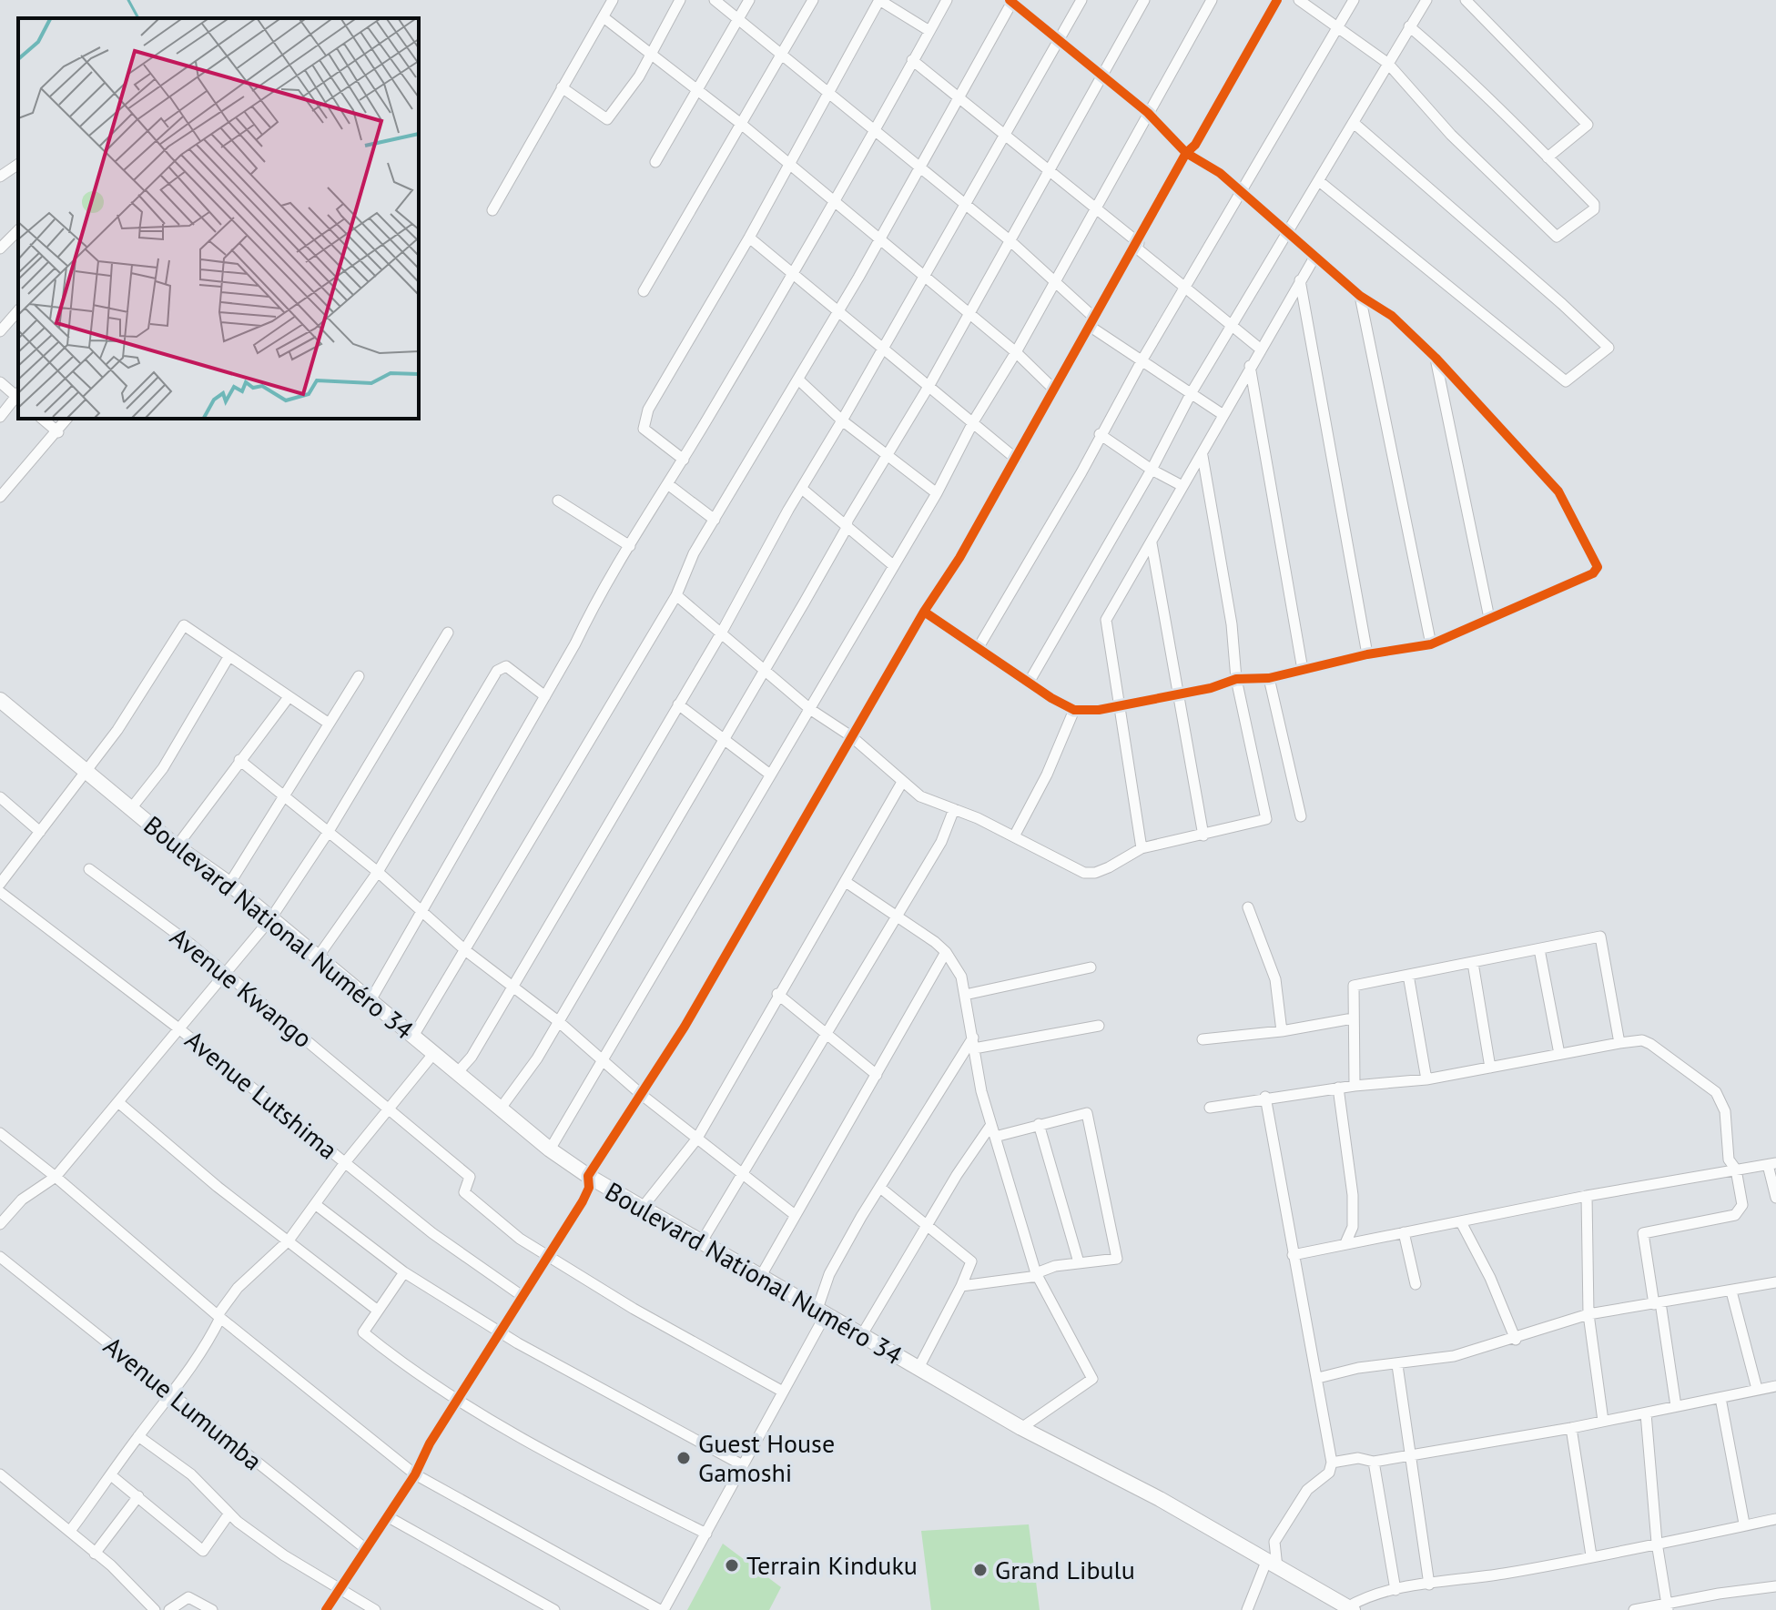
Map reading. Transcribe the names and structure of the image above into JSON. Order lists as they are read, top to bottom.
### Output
{
  "streets": {
    "main road": ["Boulevard National Numéro 34"],
    "street": ["Avenue Kwango", "Avenue Lutshima", "Avenue Lumumba"]
  },
  "places": ["Guest House Gamoshi", "Terrain Kinduku", "Grand Libulu"]
}
